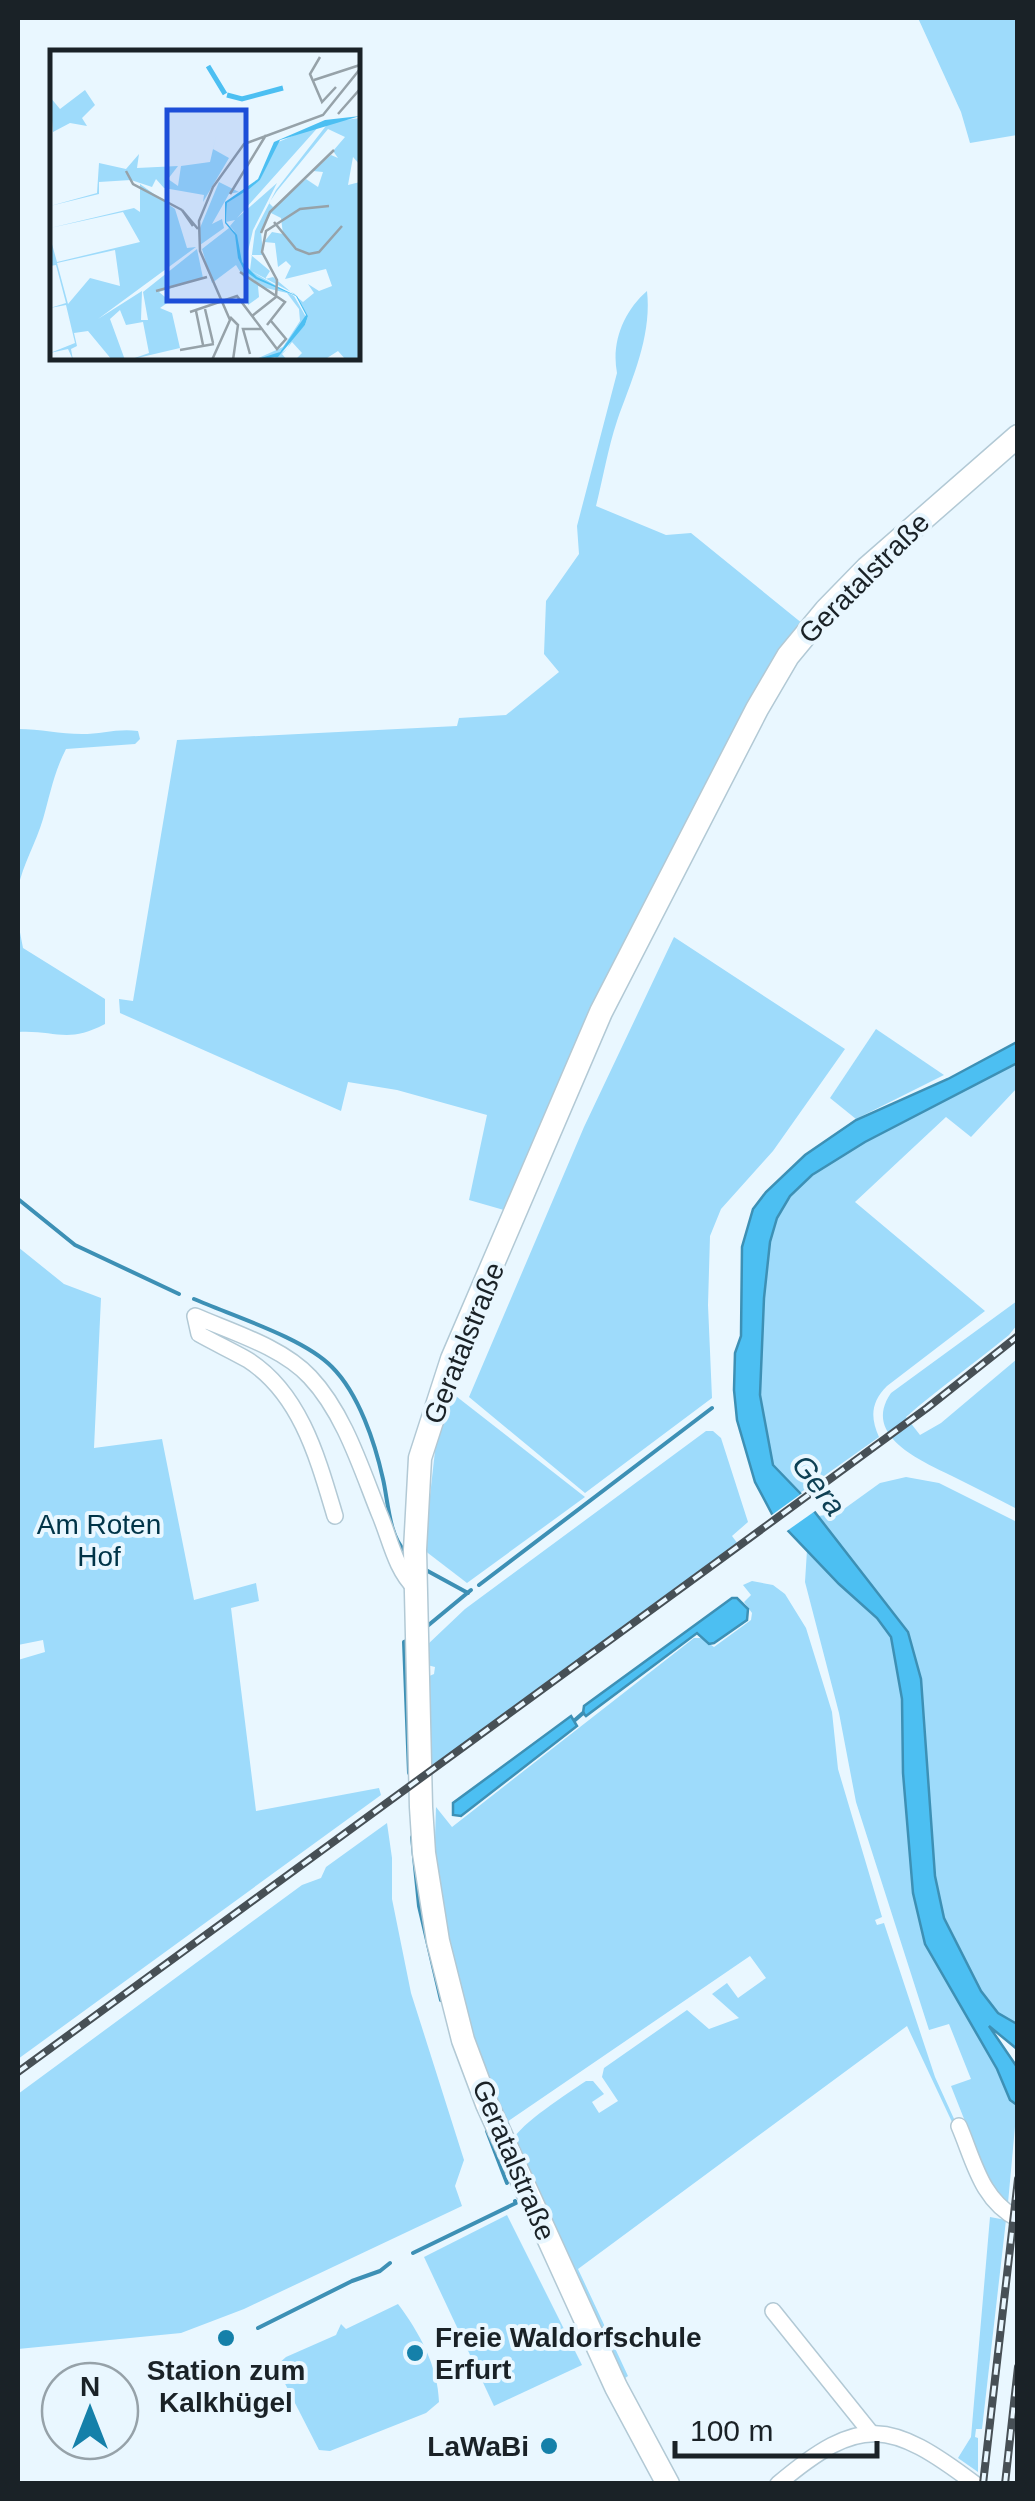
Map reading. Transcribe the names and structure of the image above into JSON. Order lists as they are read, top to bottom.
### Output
{
  "streets": {
    "street": ["Geratalstraße"]
  },
  "water": ["Gera"],
  "parks": ["Am Roten Hof"],
  "places": ["Station zum Kalkhügel", "Freie Waldorfschule Erfurt", "LaWaBi"],
  "scale_bar": "100 m",
  "north": "top"
}
